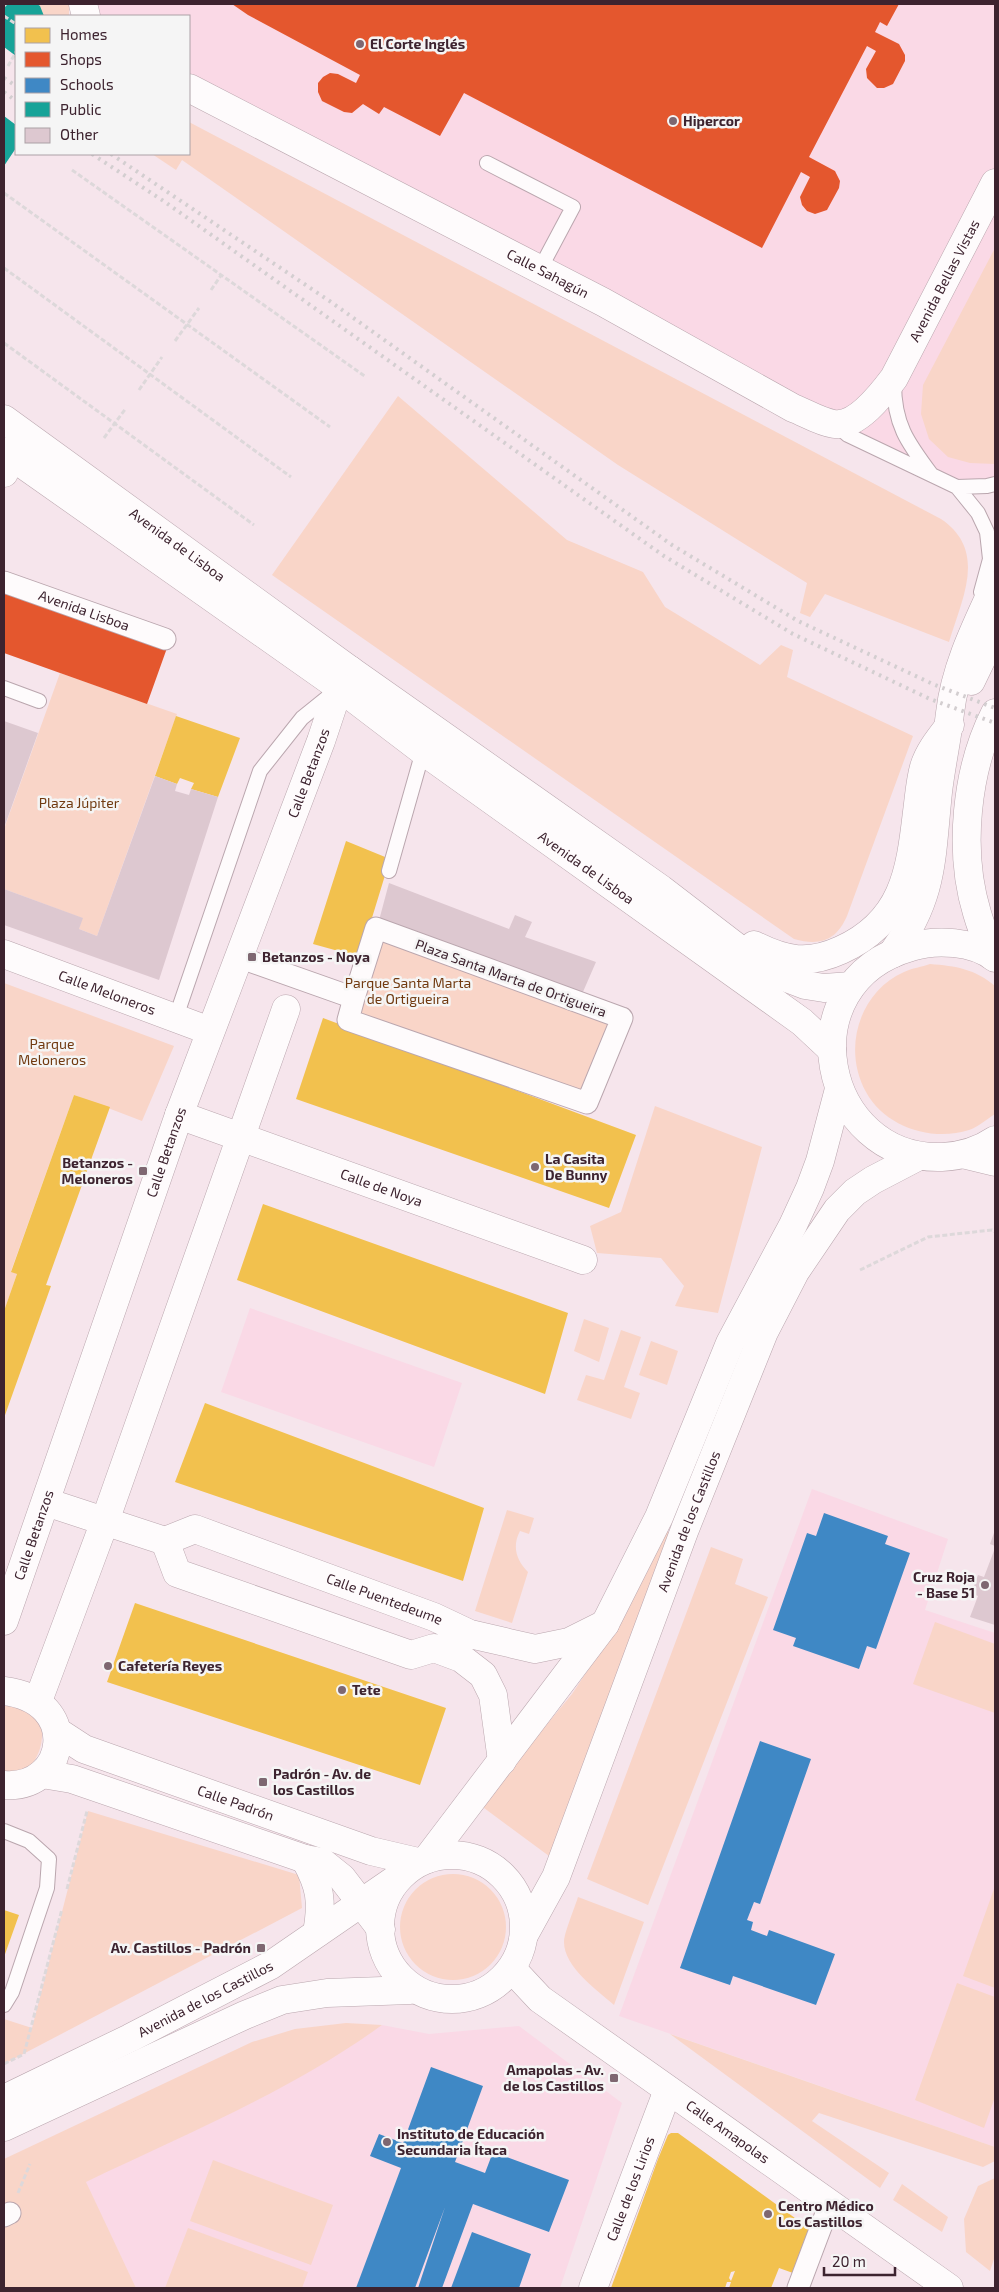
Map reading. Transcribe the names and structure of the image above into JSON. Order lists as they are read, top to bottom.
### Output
{
  "streets": {
    "main road": [
      "Calle Sahagún",
      "Avenida Bellas Vistas",
      "Avenida de Lisboa",
      "Calle Betanzos",
      "Calle Meloneros",
      "Calle de Noya",
      "Avenida de los Castillos",
      "Calle Puentedeume",
      "Calle Padrón",
      "Calle Amapolas",
      "Calle de los Lirios"
    ],
    "street": ["Avenida Lisboa", "Plaza Santa Marta de Ortigueira"]
  },
  "crossings": [
    ["Avenida de Lisboa", "Calle Betanzos"],
    ["Calle Betanzos", "Calle Meloneros"],
    ["Calle Betanzos", "Calle de Noya"],
    ["Avenida de los Castillos", "Calle Puentedeume"],
    ["Avenida de los Castillos", "Calle Padrón"],
    ["Avenida de los Castillos", "Calle Amapolas"],
    ["Calle Padrón", "Calle Amapolas"],
    ["Calle Amapolas", "Calle de los Lirios"]
  ],
  "parks": ["Plaza Júpiter", "Parque Santa Marta de Ortigueira", "Parque Meloneros"],
  "places": {
    "other": [
      "El Corte Inglés",
      "Hipercor",
      "La Casita De Bunny",
      "Cruz Roja - Base 51",
      "Cafetería Reyes",
      "Tete",
      "Instituto de Educación Secundaria Ítaca",
      "Centro Médico Los Castillos"
    ],
    "transit": [
      "Betanzos - Noya",
      "Betanzos - Meloneros",
      "Padrón - Av. de los Castillos",
      "Av. Castillos - Padrón",
      "Amapolas - Av. de los Castillos"
    ]
  },
  "legend": [
    "Homes",
    "Shops",
    "Schools",
    "Public",
    "Other"
  ],
  "scale_bar": "20 m"
}
